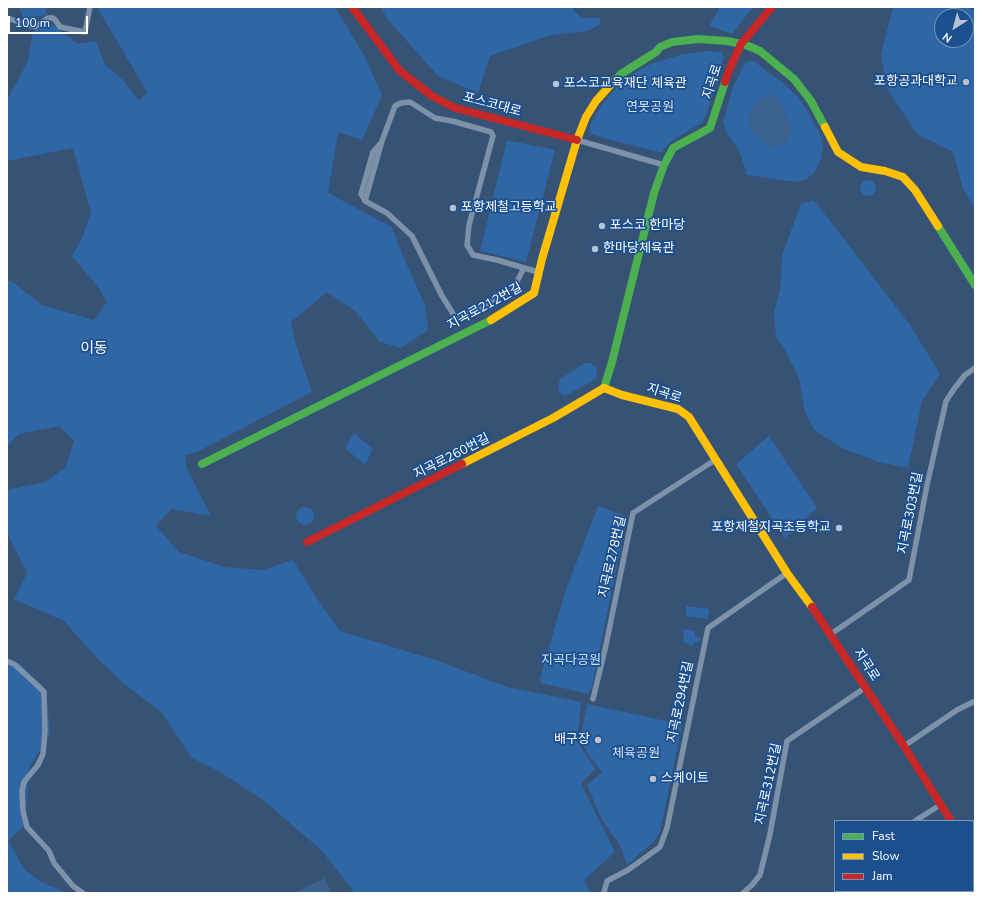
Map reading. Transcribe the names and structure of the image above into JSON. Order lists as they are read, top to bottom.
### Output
{
  "streets": {
    "main road": [
      "지곡로",
      "포스코대로",
      "지곡로212번길",
      "지곡로260번길"
    ],
    "street": [
      "지곡로303번길",
      "지곡로278번길",
      "지곡로294번길",
      "지곡로312번길"
    ]
  },
  "crossings": [
    ["지곡로", "포스코대로"],
    ["지곡로", "지곡로212번길"],
    ["지곡로", "지곡로260번길"],
    ["지곡로", "지곡로303번길"],
    ["지곡로", "지곡로278번길"],
    ["지곡로", "지곡로294번길"],
    ["지곡로", "지곡로312번길"],
    ["포스코대로", "지곡로212번길"]
  ],
  "districts": ["이동"],
  "parks": ["연못공원", "지곡다공원", "체육공원"],
  "places": [
    "포항공과대학교",
    "포스코교육재단 체육관",
    "포항제철고등학교",
    "포스코 한마당",
    "한마당체육관",
    "포항제철지곡초등학교",
    "배구장",
    "스케이트"
  ],
  "legend": ["Fast", "Slow", "Jam"],
  "scale_bar": "100 m",
  "north": "bottom left"
}
